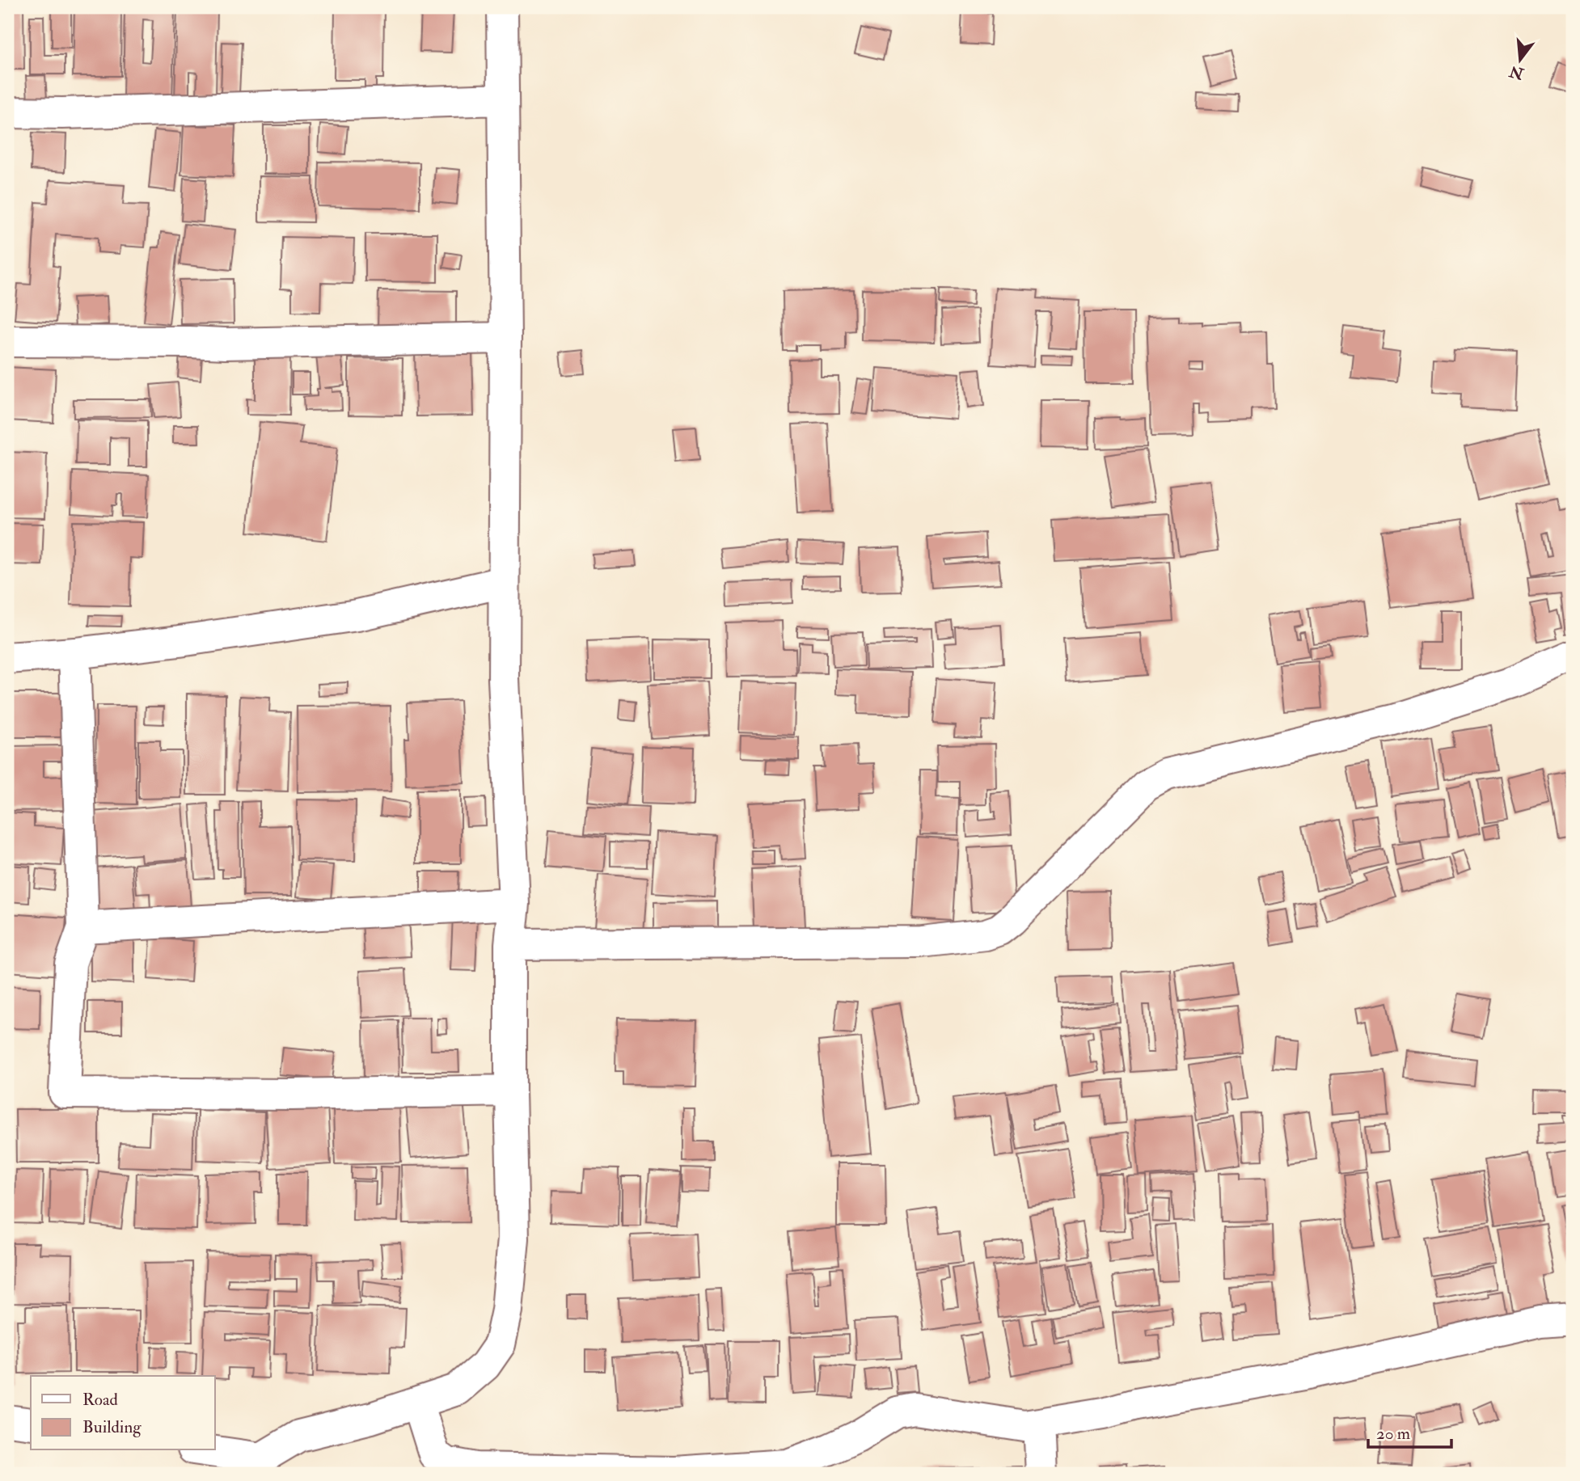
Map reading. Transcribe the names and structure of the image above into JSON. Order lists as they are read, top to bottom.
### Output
{
  "legend": ["Road", "Building"],
  "scale_bar": "20 m",
  "north": "bottom"
}
